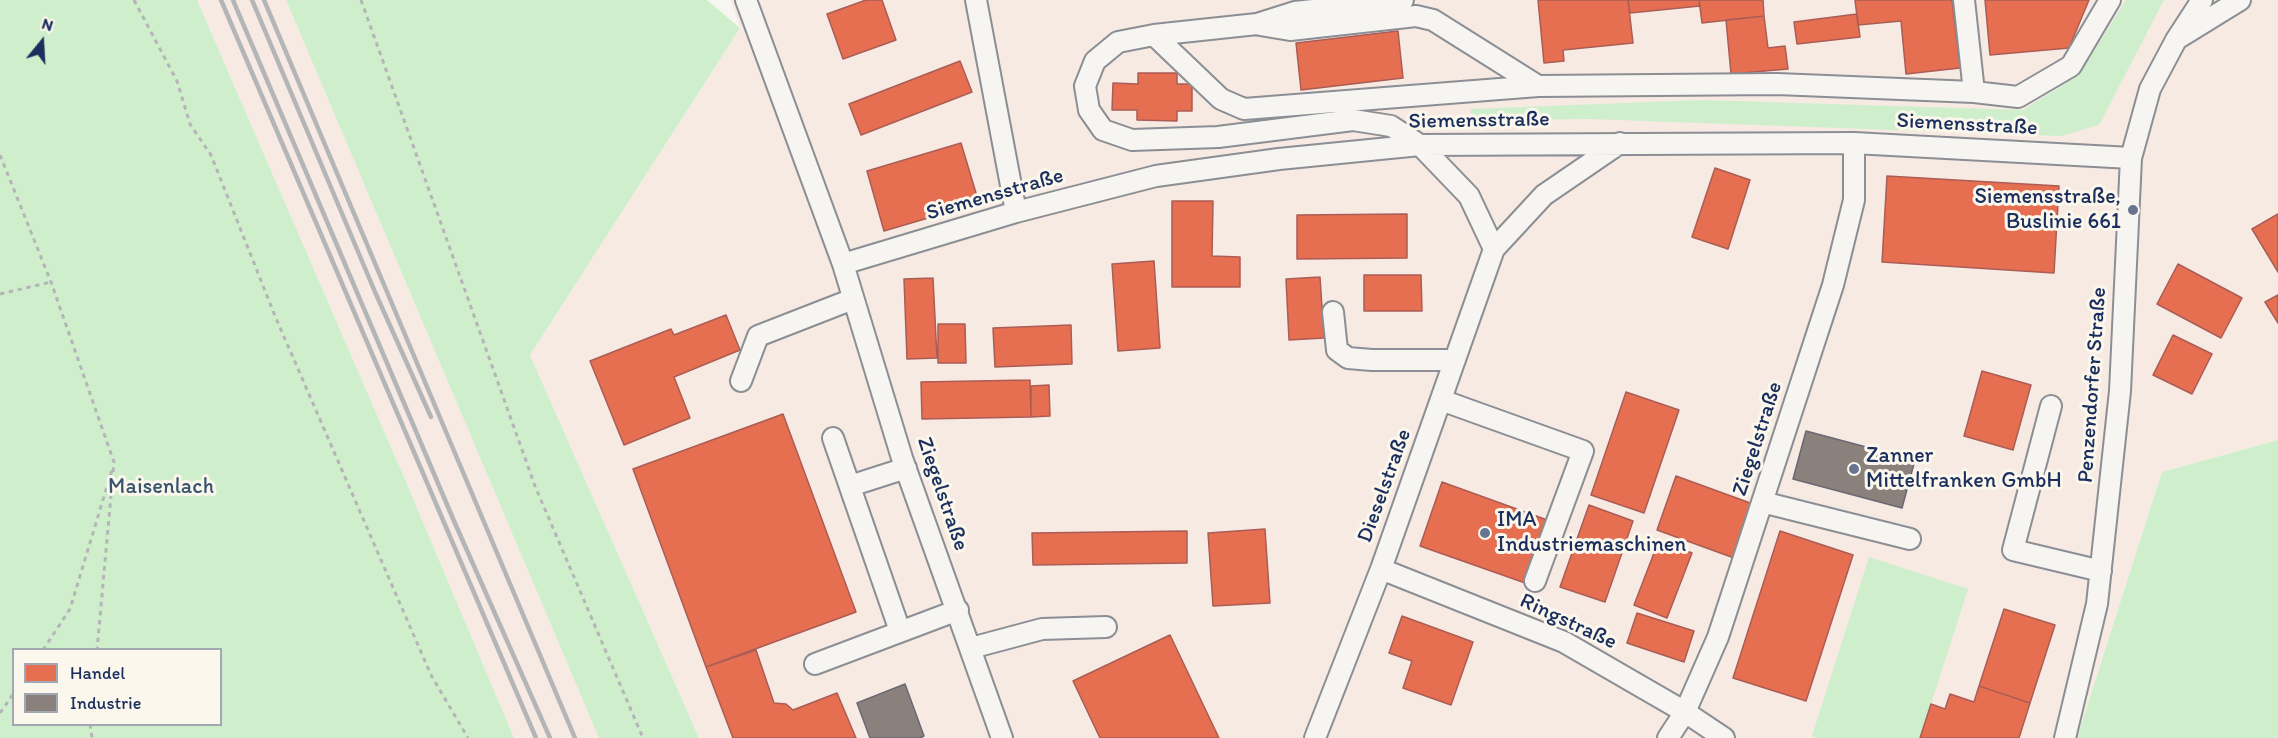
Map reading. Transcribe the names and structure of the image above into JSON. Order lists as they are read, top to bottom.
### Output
{
  "streets": {
    "street": [
      "Siemensstraße",
      "Penzendorfer Straße",
      "Ziegelstraße",
      "Dieselstraße",
      "Ringstraße"
    ]
  },
  "crossings": [
    ["Siemensstraße", "Penzendorfer Straße"],
    ["Siemensstraße", "Ziegelstraße"],
    ["Siemensstraße", "Dieselstraße"],
    ["Ziegelstraße", "Ringstraße"],
    ["Dieselstraße", "Ringstraße"]
  ],
  "parks": ["Maisenlach"],
  "places": ["Siemensstraße, Buslinie 661", "Zanner Mittelfranken GmbH", "IMA Industriemaschinen"],
  "legend": ["Handel", "Industrie"],
  "north": "top"
}
